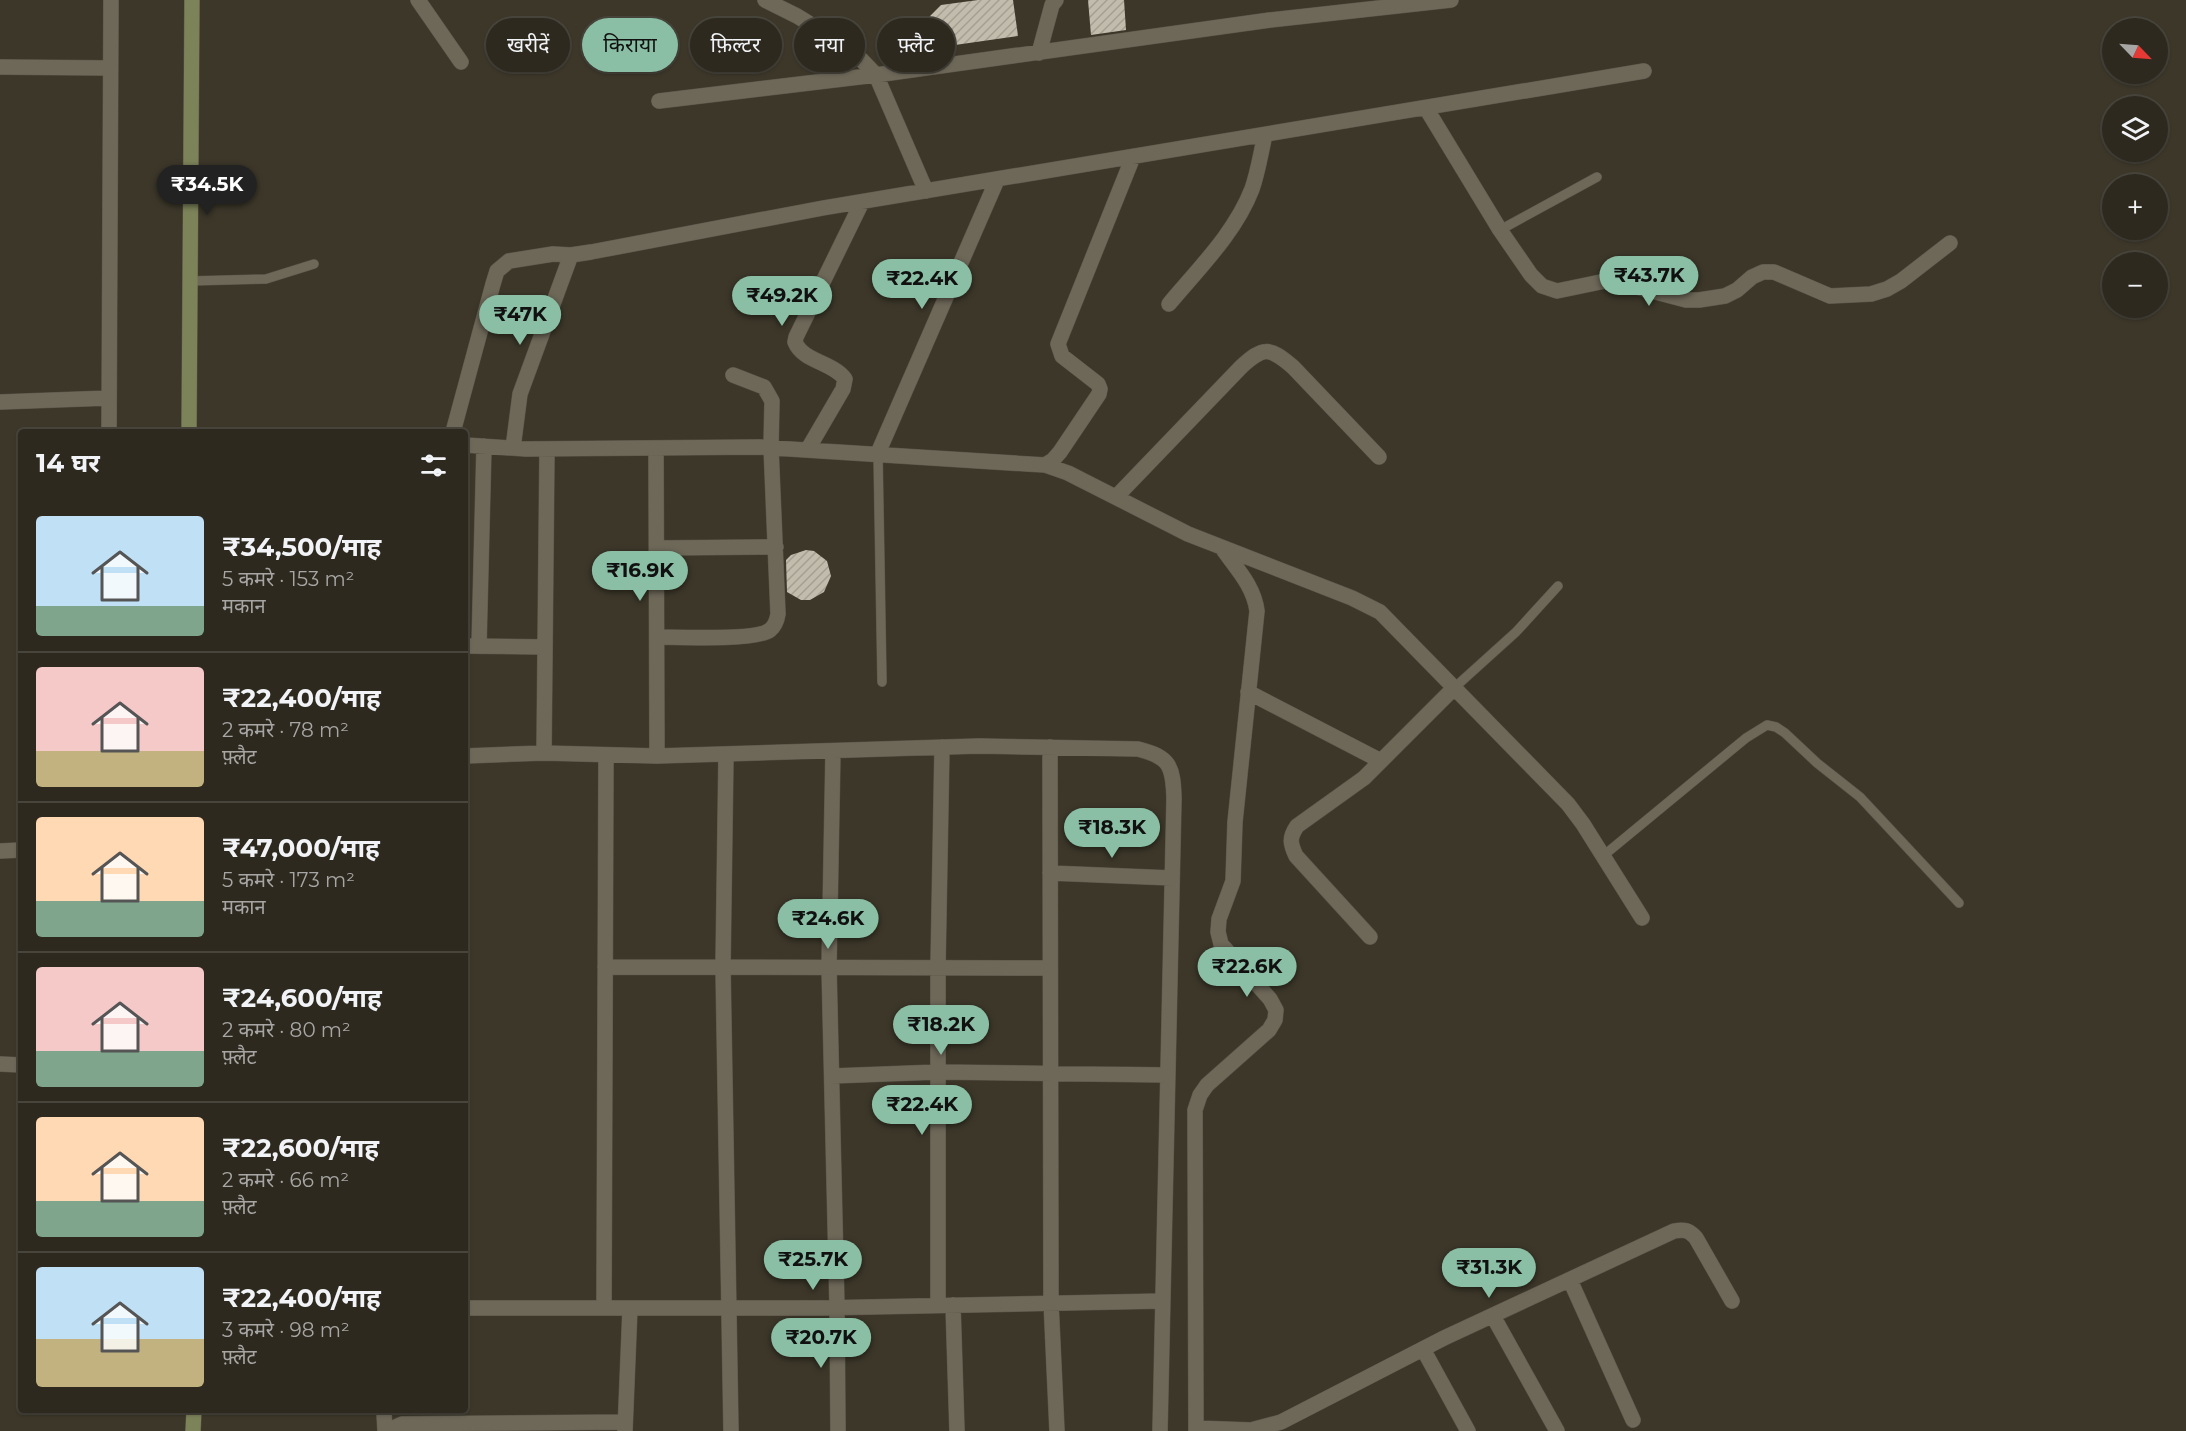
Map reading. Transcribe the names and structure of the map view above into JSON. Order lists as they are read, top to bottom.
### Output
{
  "north": "bottom right",
  "page": {
    "map_buttons": ["+", "−"],
    "chip": [
      "खरीदें",
      "किराया",
      "फ़िल्टर",
      "नया",
      "फ़्लैट"
    ],
    "price": [
      "₹34.5K",
      "₹43.7K",
      "₹22.4K",
      "₹49.2K",
      "₹47K",
      "₹16.9K",
      "₹18.3K",
      "₹24.6K",
      "₹22.6K",
      "₹18.2K",
      "₹22.4K",
      "₹25.7K",
      "₹31.3K",
      "₹20.7K"
    ],
    "heading": "14 घर",
    "list": [
      {
        "name": "₹34,500/माह",
        "note": "5 कमरे · 153 m² · मकान"
      },
      {
        "name": "₹22,400/माह",
        "note": "2 कमरे · 78 m² · फ़्लैट"
      },
      {
        "name": "₹47,000/माह",
        "note": "5 कमरे · 173 m² · मकान"
      },
      {
        "name": "₹24,600/माह",
        "note": "2 कमरे · 80 m² · फ़्लैट"
      },
      {
        "name": "₹22,600/माह",
        "note": "2 कमरे · 66 m² · फ़्लैट"
      },
      {
        "name": "₹22,400/माह",
        "note": "3 कमरे · 98 m² · फ़्लैट"
      }
    ]
  }
}
